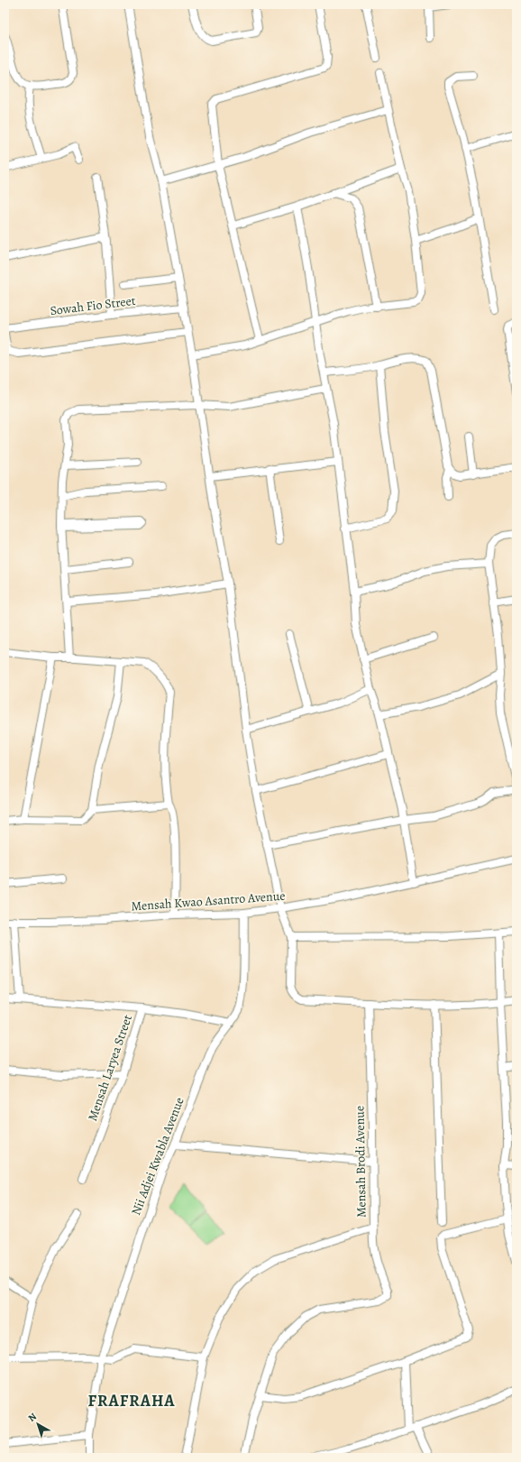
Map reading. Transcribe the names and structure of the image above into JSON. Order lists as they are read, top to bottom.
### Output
{
  "streets": {
    "street": [
      "Sowah Fio Street",
      "Mensah Kwao Asantro Avenue",
      "Mensah Laryea Street",
      "Nii Adjei Kwabla Avenue",
      "Mensah Brodi Avenue"
    ]
  },
  "crossings": [
    ["Mensah Kwao Asantro Avenue", "Nii Adjei Kwabla Avenue"],
    ["Mensah Laryea Street", "Nii Adjei Kwabla Avenue"]
  ],
  "districts": ["FRAFRAHA"],
  "north": "top left"
}
